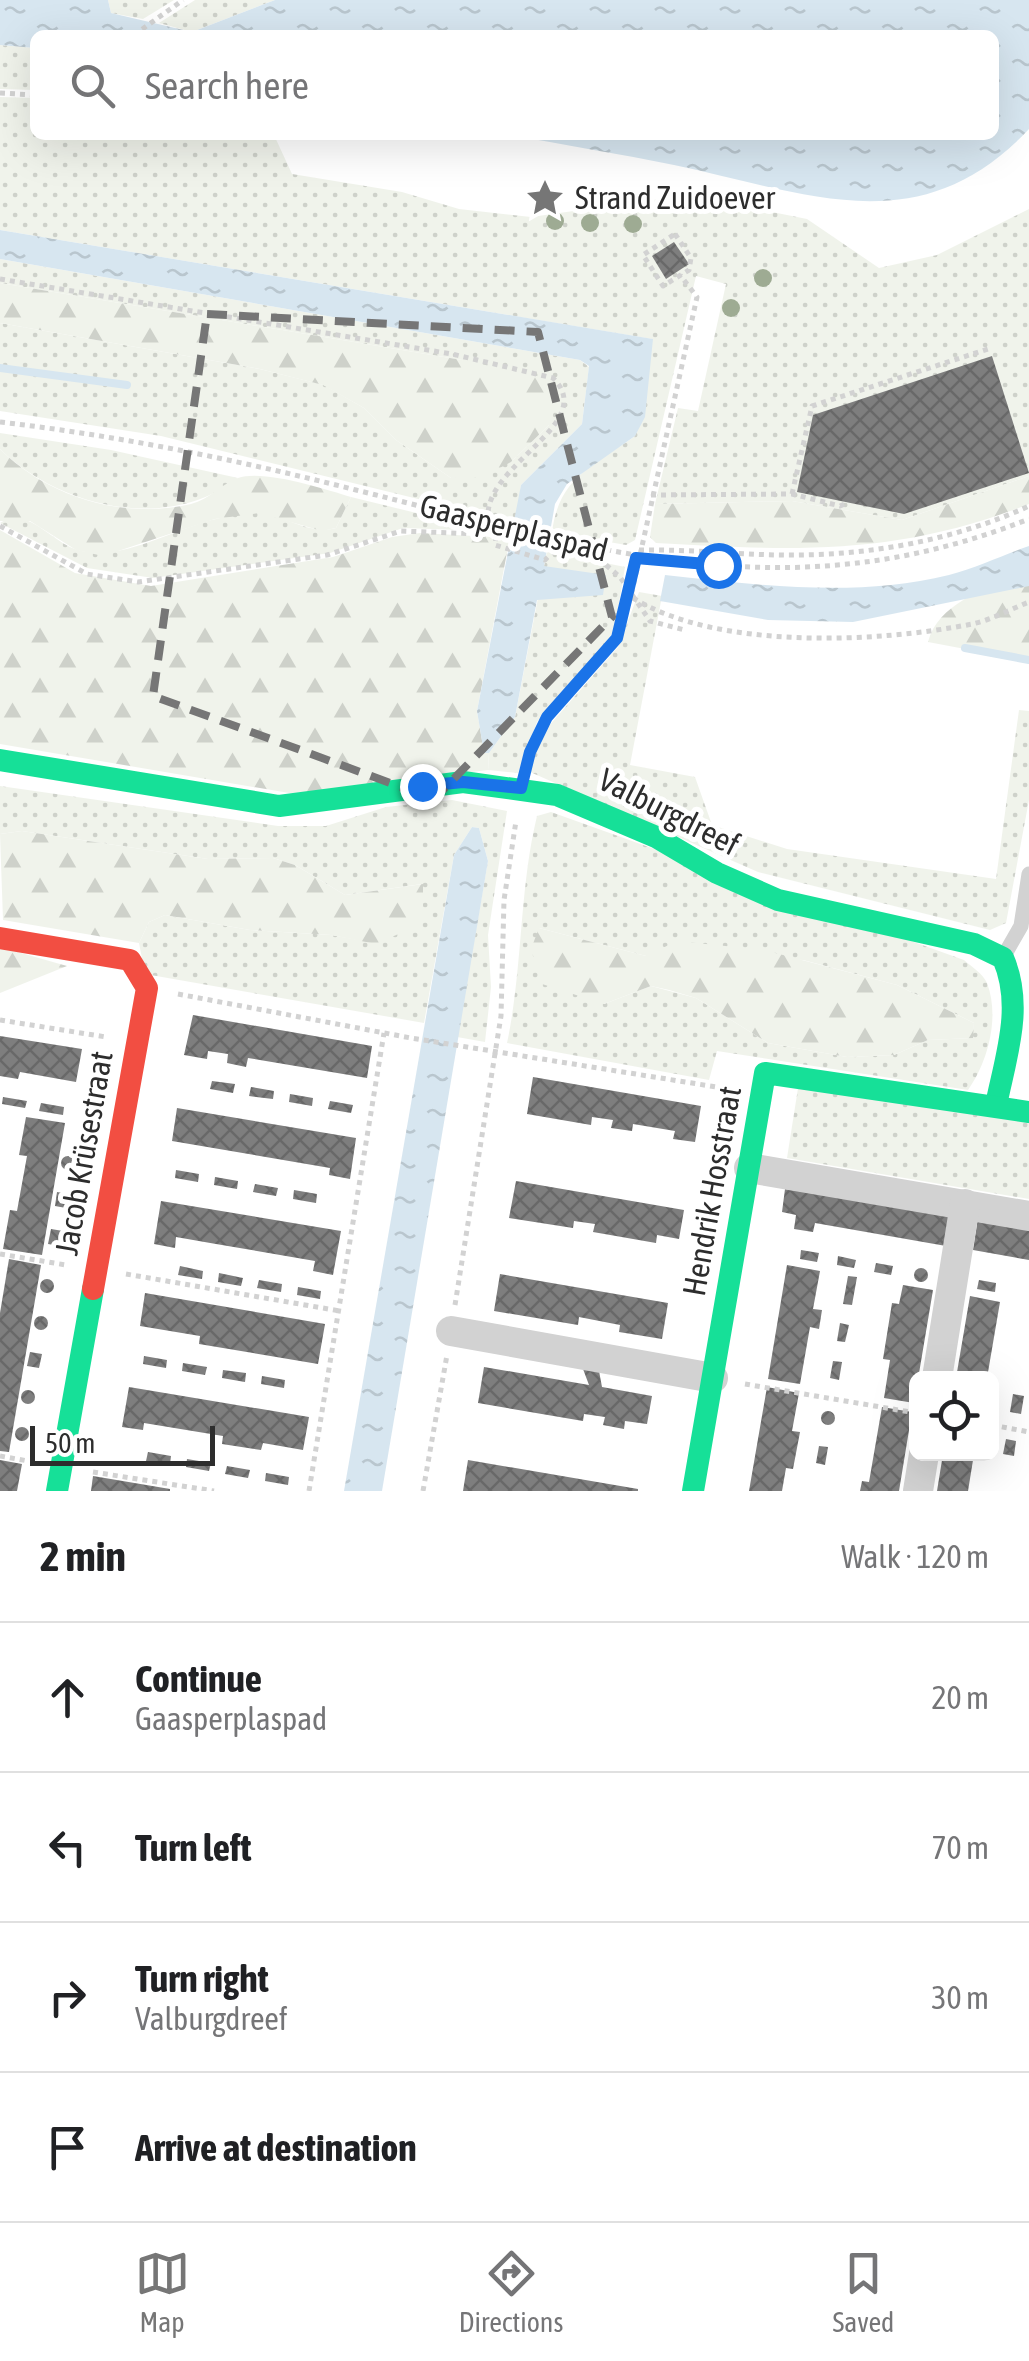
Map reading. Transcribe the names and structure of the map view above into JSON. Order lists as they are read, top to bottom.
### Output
{
  "streets": {
    "street": ["Valburgdreef", "Jacob Krüsestraat", "Hendrik Hosstraat"],
    "path": ["Gaasperplaspad"]
  },
  "places": {
    "place": ["Strand Zuidoever"]
  },
  "scale_bar": "50 m",
  "page": {
    "search": "Search here",
    "scale": "50 m",
    "heading": ["2 min", "Walk · 120 m"],
    "list": [
      ["Continue", "Gaasperplaspad", "20 m"],
      ["Turn left", "70 m"],
      ["Turn right", "Valburgdreef", "30 m"],
      "Arrive at destination"
    ],
    "nav": ["Map", "Directions", "Saved"]
  }
}
